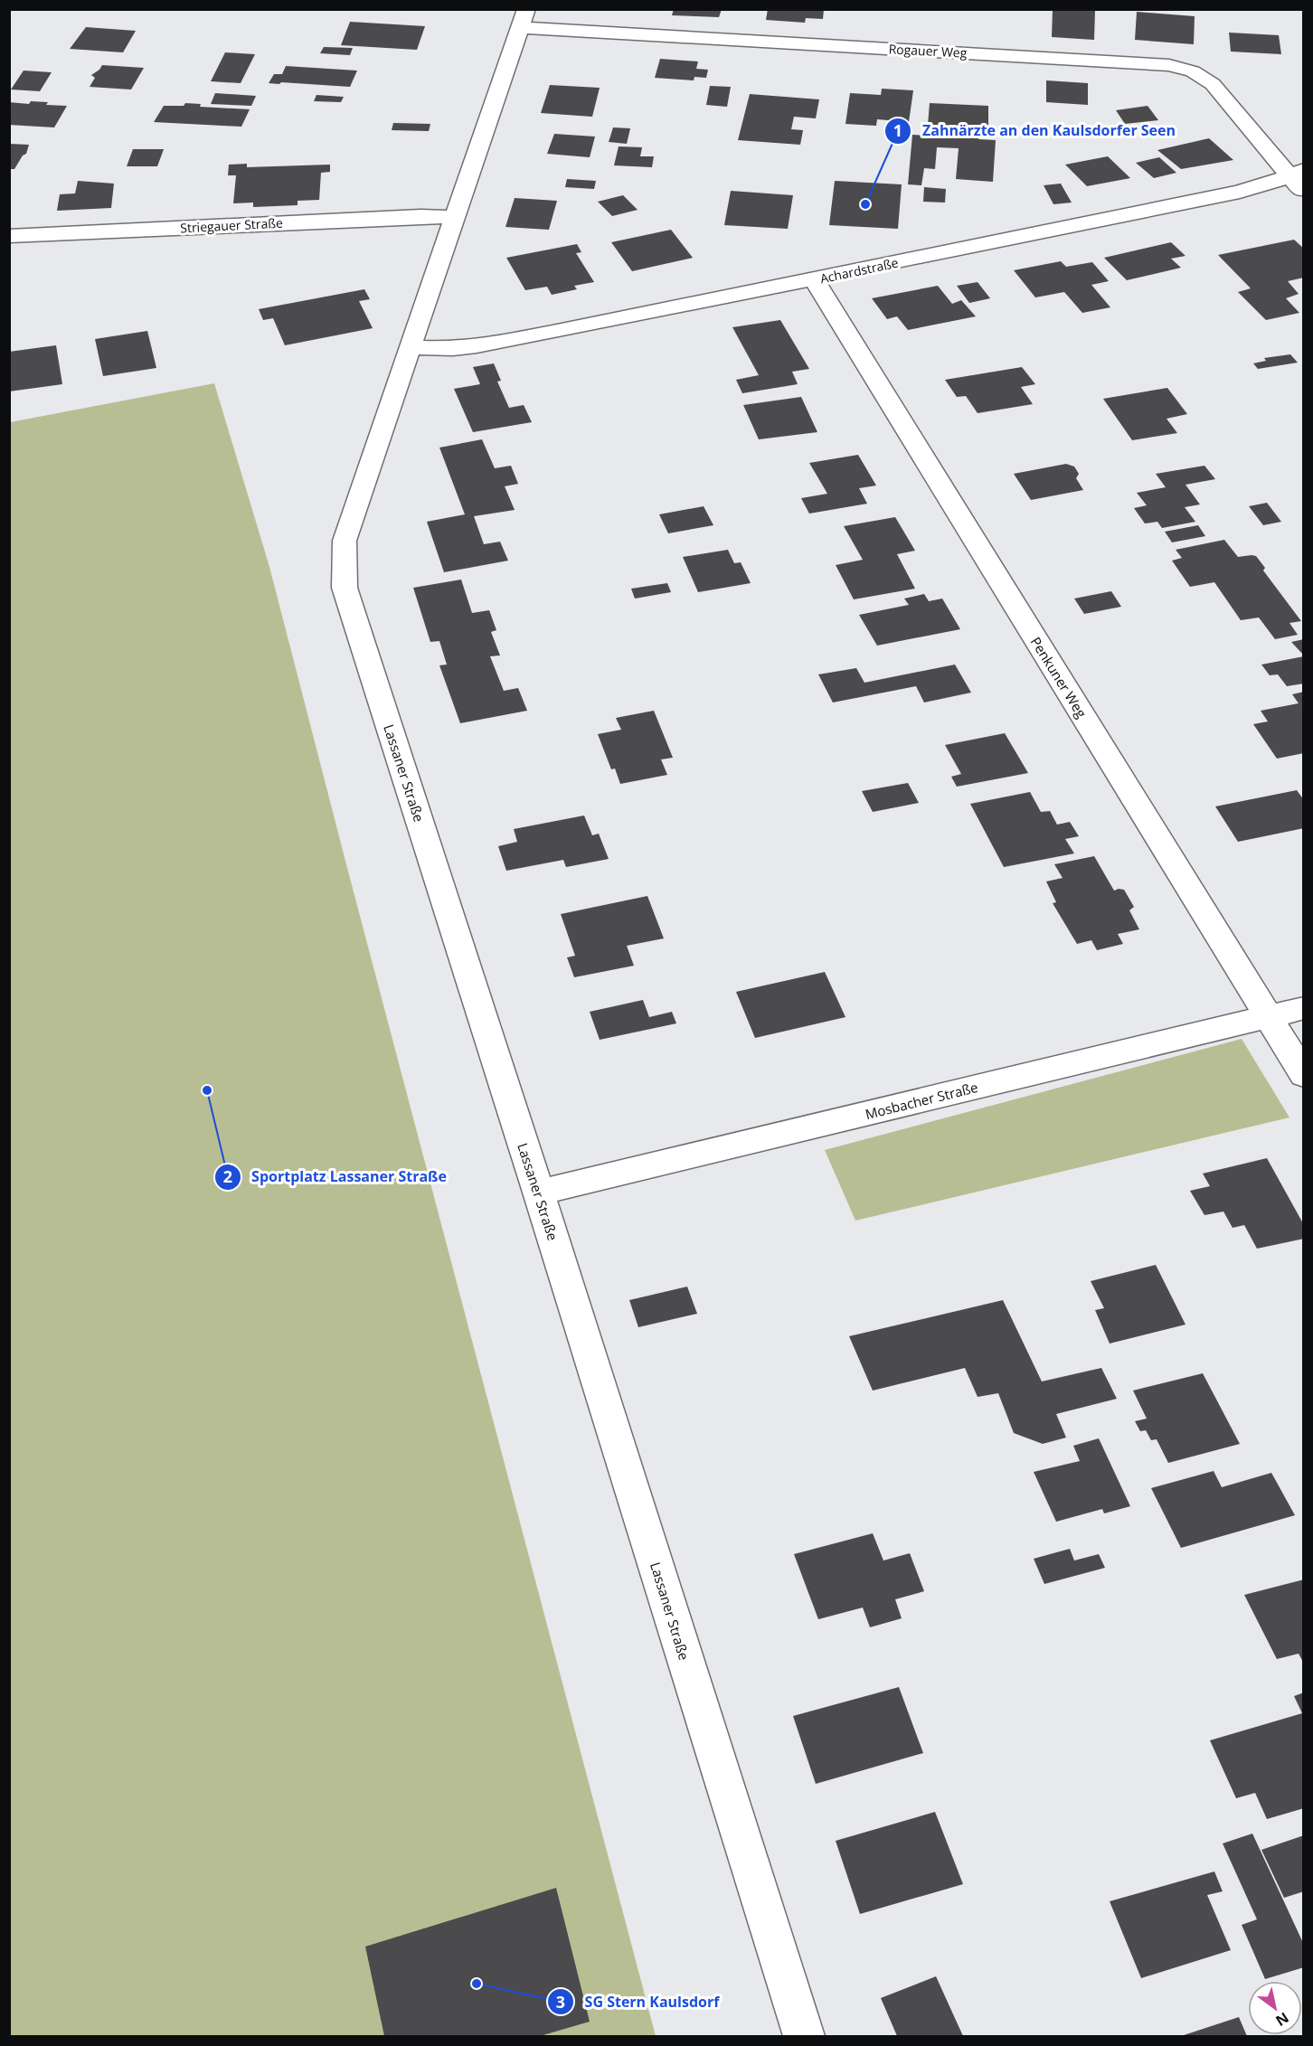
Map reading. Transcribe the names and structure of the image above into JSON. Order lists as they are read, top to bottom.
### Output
{
  "streets": {
    "street": [
      "Rogauer Weg",
      "Striegauer Straße",
      "Achardstraße",
      "Penkuner Weg",
      "Lassaner Straße",
      "Mosbacher Straße"
    ]
  },
  "crossings": [
    ["Rogauer Weg", "Achardstraße"],
    ["Achardstraße", "Penkuner Weg"],
    ["Achardstraße", "Lassaner Straße"],
    ["Penkuner Weg", "Mosbacher Straße"],
    ["Lassaner Straße", "Mosbacher Straße"]
  ],
  "places": ["Zahnärzte an den Kaulsdorfer Seen", "Sportplatz Lassaner Straße", "SG Stern Kaulsdorf"],
  "north": "bottom right"
}
